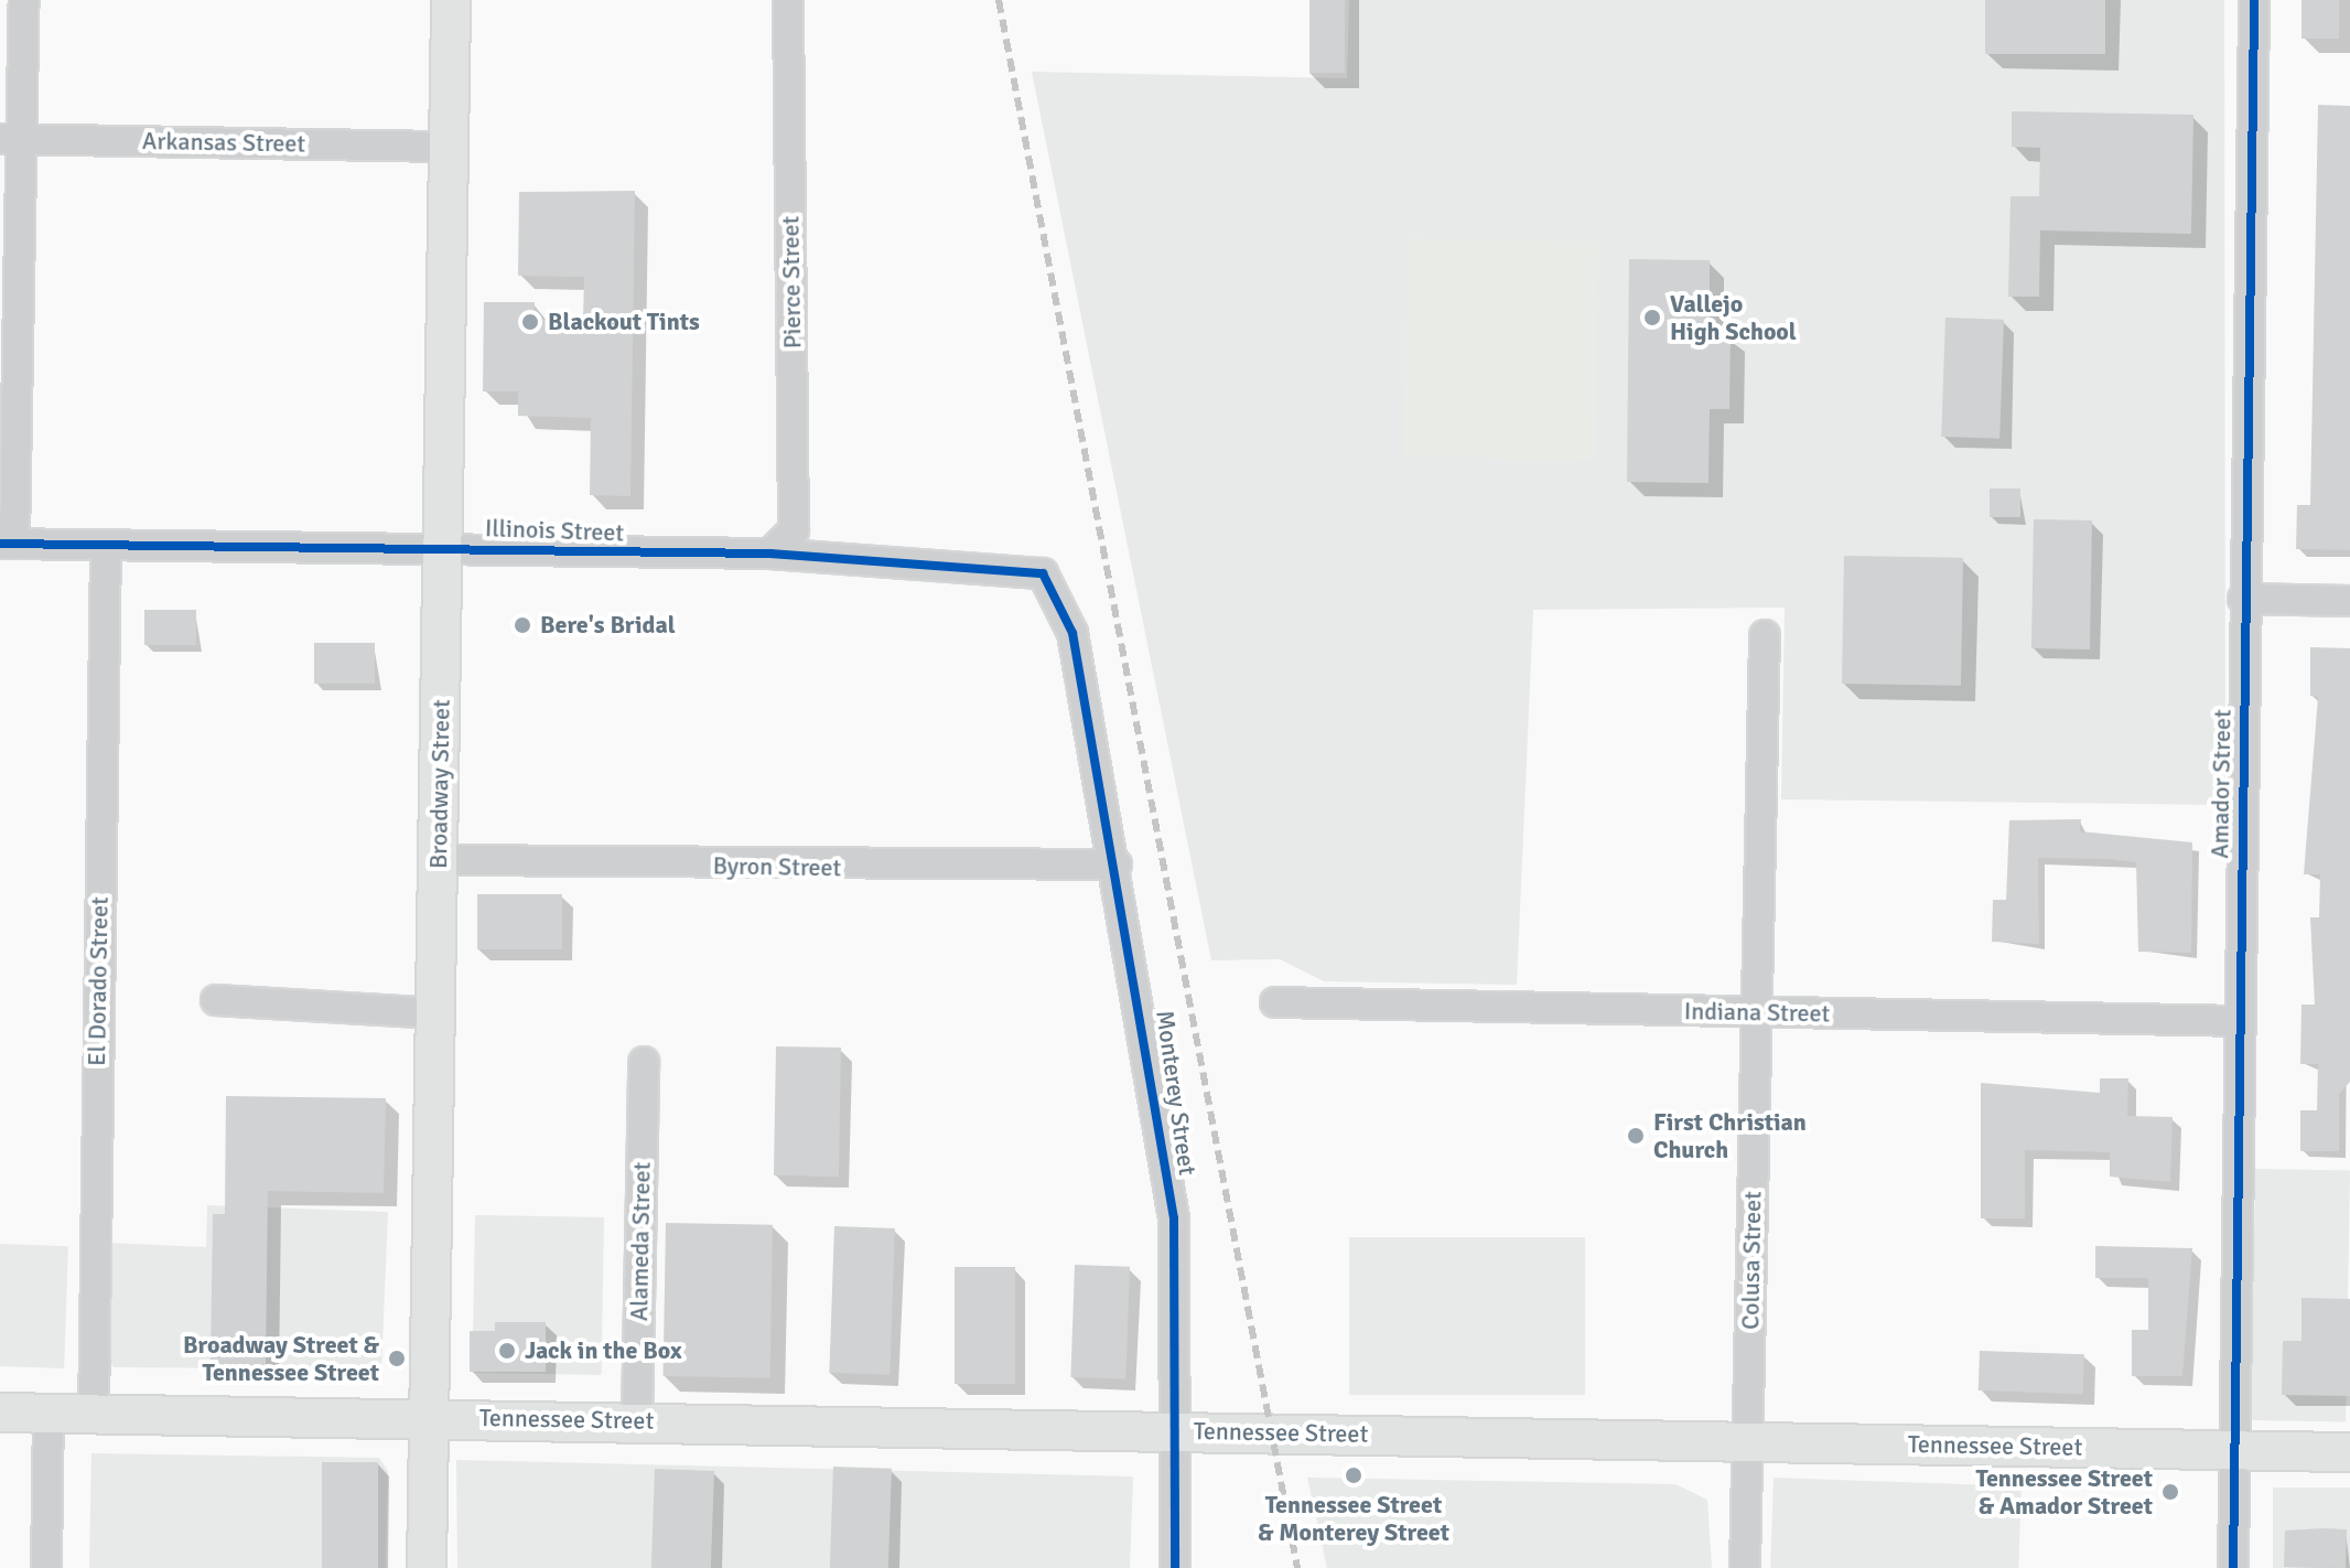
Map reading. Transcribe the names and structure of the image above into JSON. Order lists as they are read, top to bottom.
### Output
{
  "streets": {
    "main road": ["Broadway Street", "Tennessee Street"],
    "street": [
      "Arkansas Street",
      "Pierce Street",
      "Illinois Street",
      "Amador Street",
      "Byron Street",
      "El Dorado Street",
      "Indiana Street",
      "Monterey Street",
      "Alameda Street",
      "Colusa Street"
    ]
  },
  "crossings": [
    ["Arkansas Street", "Broadway Street"],
    ["Pierce Street", "Illinois Street"],
    ["Illinois Street", "Broadway Street"],
    ["Illinois Street", "El Dorado Street"],
    ["Illinois Street", "Monterey Street"],
    ["Broadway Street", "Byron Street"],
    ["Broadway Street", "Tennessee Street"],
    ["Amador Street", "Indiana Street"],
    ["Amador Street", "Tennessee Street"],
    ["Byron Street", "Monterey Street"],
    ["El Dorado Street", "Tennessee Street"],
    ["Indiana Street", "Colusa Street"],
    ["Monterey Street", "Tennessee Street"],
    ["Alameda Street", "Tennessee Street"],
    ["Colusa Street", "Tennessee Street"]
  ],
  "places": [
    "Vallejo High School",
    "Blackout Tints",
    "Bere's Bridal",
    "First Christian Church",
    "Jack in the Box",
    "Broadway Street & Tennessee Street",
    "Tennessee Street & Monterey Street",
    "Tennessee Street & Amador Street"
  ]
}
